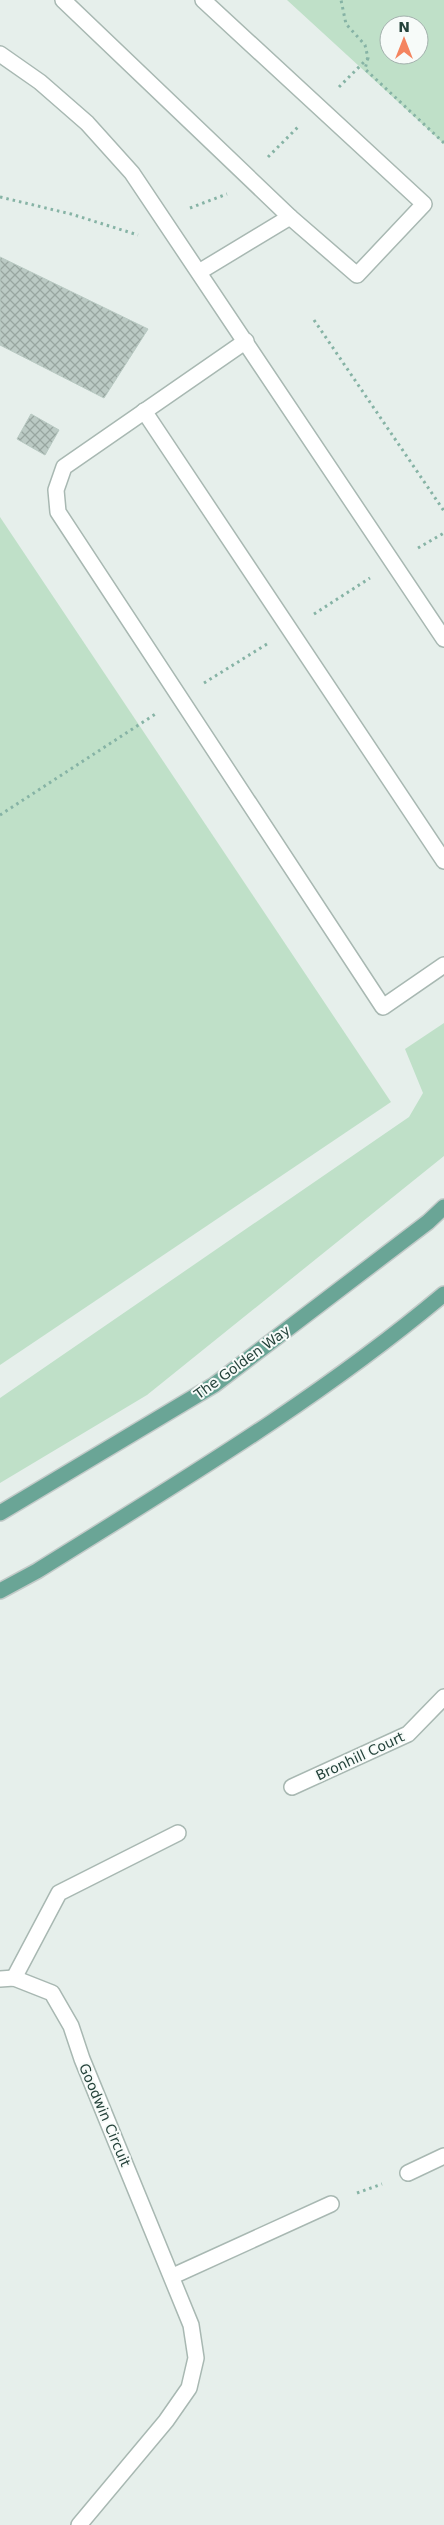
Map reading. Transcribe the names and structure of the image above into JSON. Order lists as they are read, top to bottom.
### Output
{
  "streets": {
    "main road": ["The Golden Way"],
    "street": ["Bronhill Court", "Goodwin Circuit"]
  },
  "north": "top"
}
